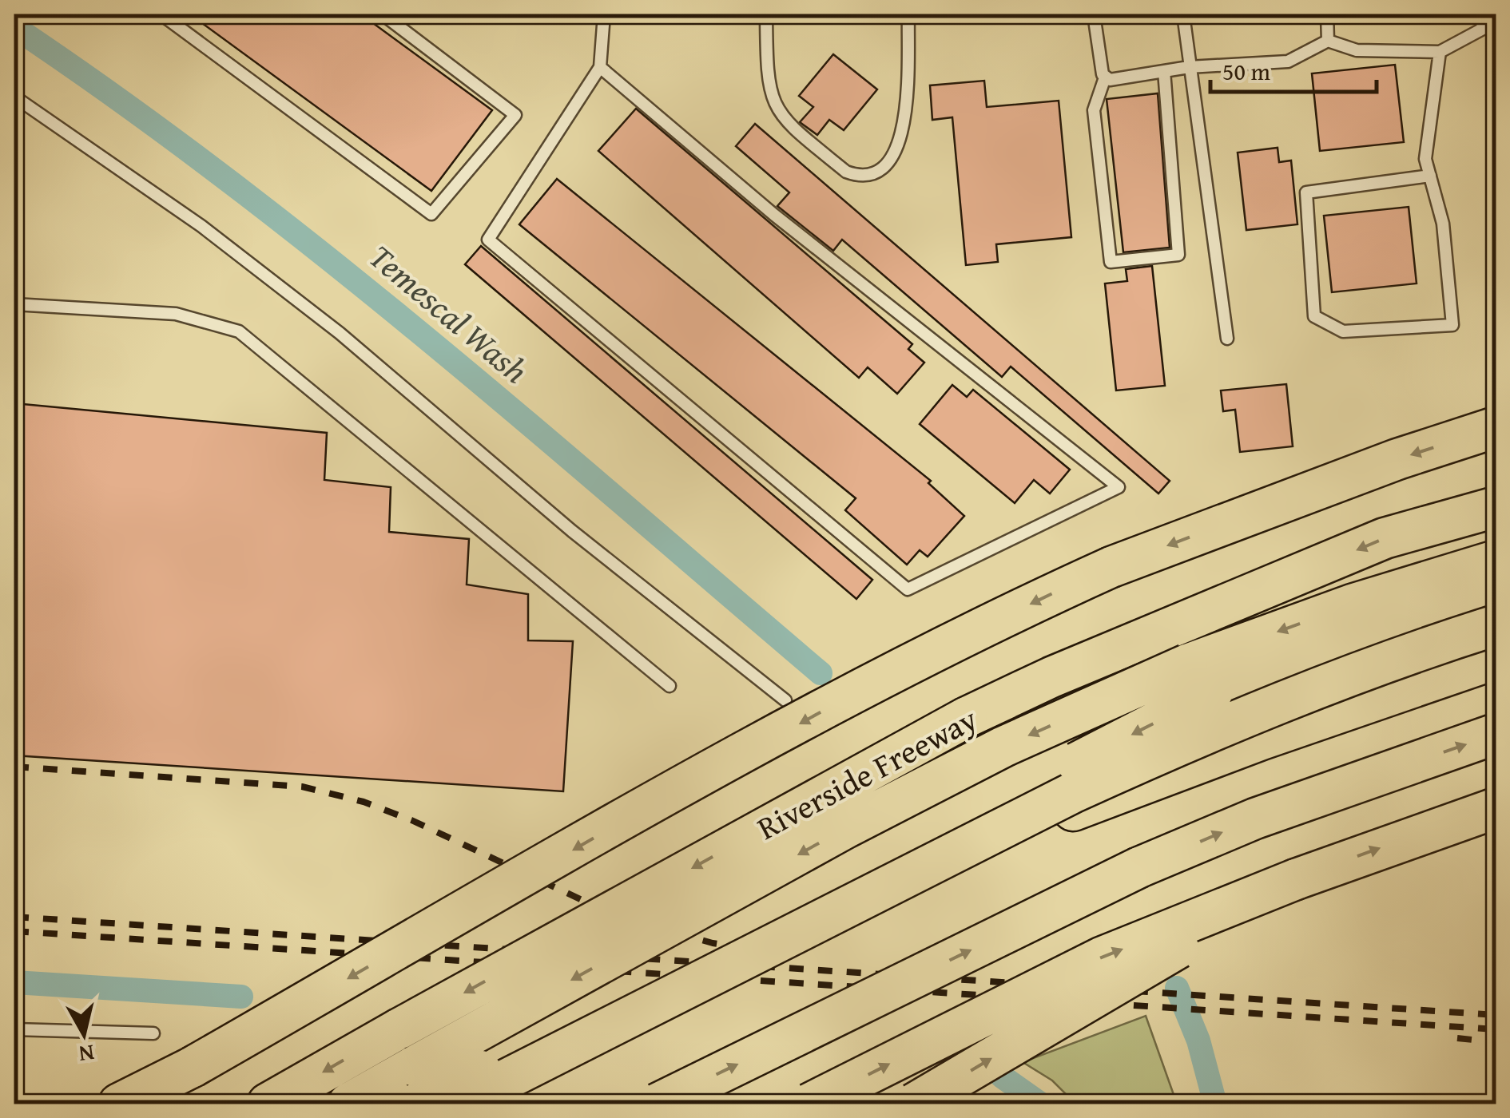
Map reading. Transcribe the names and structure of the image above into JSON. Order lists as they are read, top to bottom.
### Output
{
  "streets": {
    "highway": ["Riverside Freeway"]
  },
  "water": ["Temescal Wash"],
  "scale_bar": "50 m",
  "north": "bottom"
}
